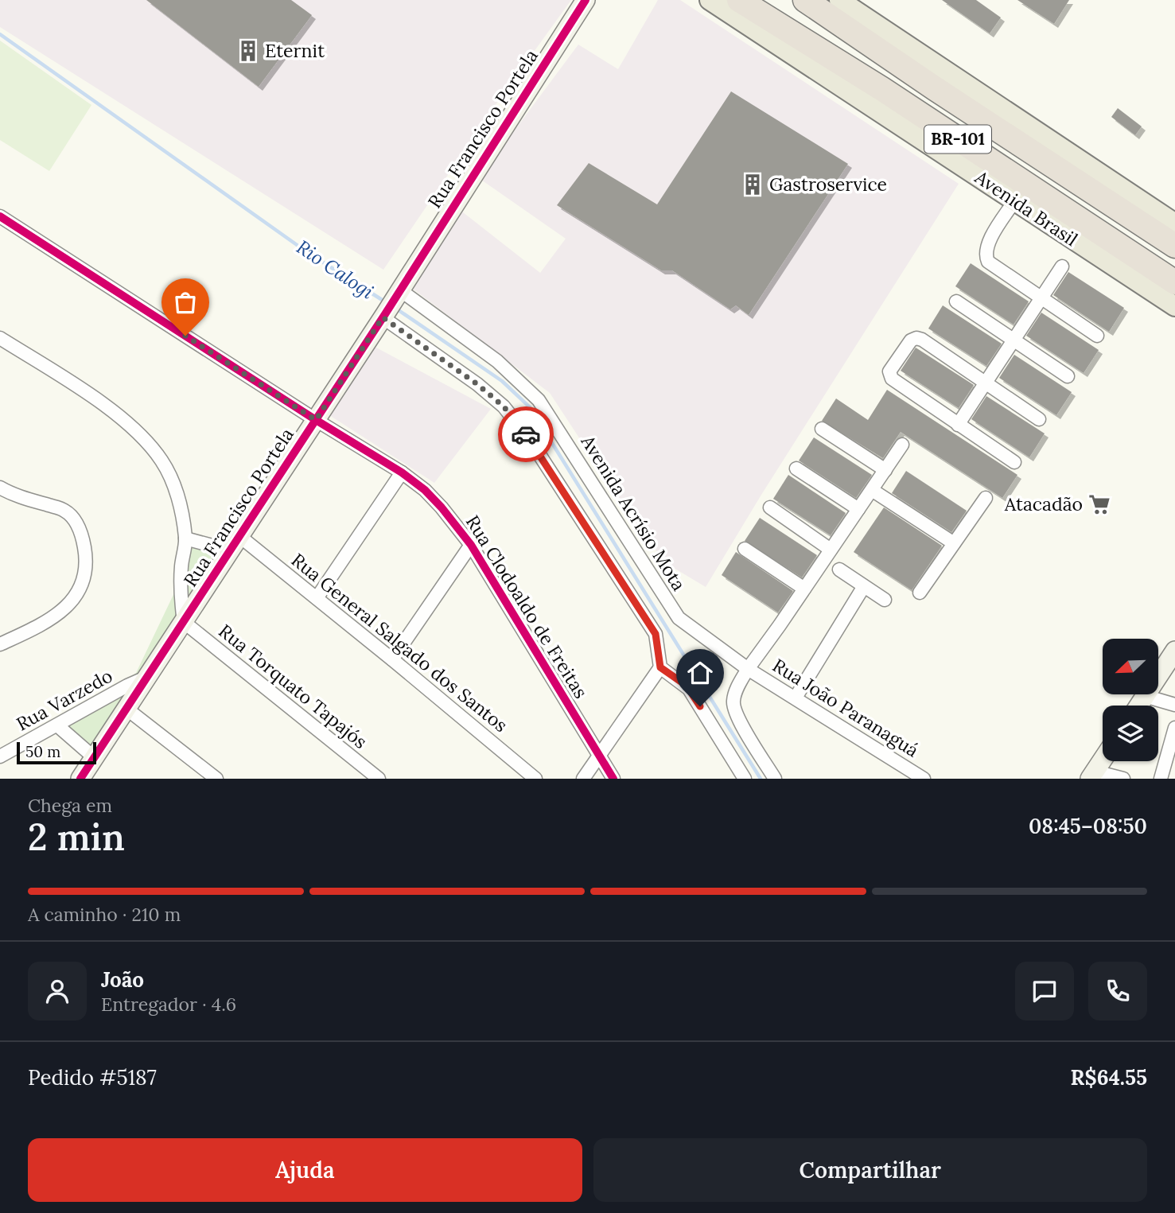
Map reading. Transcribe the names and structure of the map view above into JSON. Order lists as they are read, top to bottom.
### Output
{
  "streets": {
    "highway": ["BR-101", "Avenida Brasil"],
    "street": [
      "Rua Francisco Portela",
      "Avenida Acrísio Mota",
      "Rua Clodoaldo de Freitas",
      "Rua General Salgado dos Santos",
      "Rua Torquato Tapajós",
      "Rua Varzedo",
      "Rua João Paranaguá"
    ]
  },
  "crossings": [
    ["Rua Francisco Portela", "Avenida Acrísio Mota"],
    ["Rua Francisco Portela", "Rua Clodoaldo de Freitas"],
    ["Rua Francisco Portela", "Rua General Salgado dos Santos"],
    ["Rua Francisco Portela", "Rua Torquato Tapajós"],
    ["Rua Francisco Portela", "Rua Varzedo"],
    ["Avenida Acrísio Mota", "Rua João Paranaguá"]
  ],
  "water": ["Rio Calogi"],
  "places": {
    "building": ["Eternit", "Gastroservice"],
    "supermarket": ["Atacadão"]
  },
  "scale_bar": "50 m",
  "north": "bottom left",
  "page": {
    "scale": "50 m",
    "heading": ["2 min", "Chega em", "08:45–08:50"],
    "panel": [
      "João",
      "Entregador · 4.6",
      "Pedido #5187",
      "R$64.55"
    ],
    "bar": "A caminho · 210 m",
    "buttons": ["Ajuda", "Compartilhar"]
  }
}
